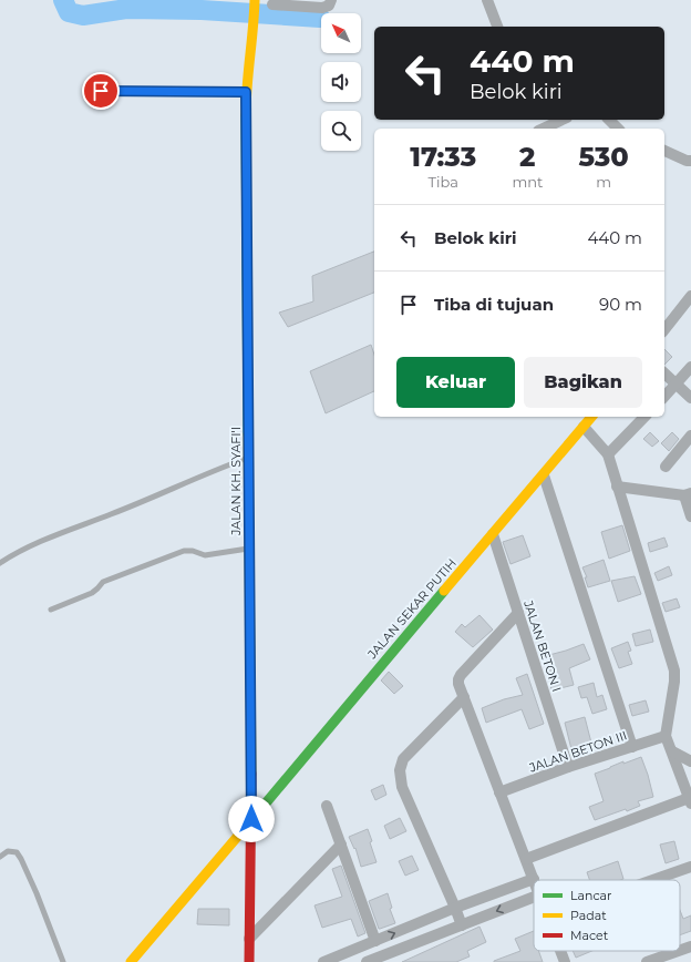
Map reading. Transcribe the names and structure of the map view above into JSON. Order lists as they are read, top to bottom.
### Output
{
  "streets": {
    "main road": ["JALAN KH. SYAFI'I", "JALAN SEKAR PUTIH"],
    "street": ["JALAN BETON I", "JALAN BETON III"]
  },
  "crossings": [
    ["JALAN KH. SYAFI'I", "JALAN SEKAR PUTIH"],
    ["JALAN SEKAR PUTIH", "JALAN BETON I"],
    ["JALAN BETON I", "JALAN BETON III"]
  ],
  "legend": ["Lancar", "Padat", "Macet"],
  "north": "top left",
  "page": {
    "turn": ["440 m", "Belok kiri"],
    "eta": [
      "17:33",
      "Tiba",
      "2",
      "mnt",
      "530",
      "m"
    ],
    "list": [
      {
        "name": "Belok kiri",
        "value": "440 m"
      },
      {
        "name": "Tiba di tujuan",
        "value": "90 m"
      }
    ],
    "buttons": ["Keluar", "Bagikan"]
  }
}
